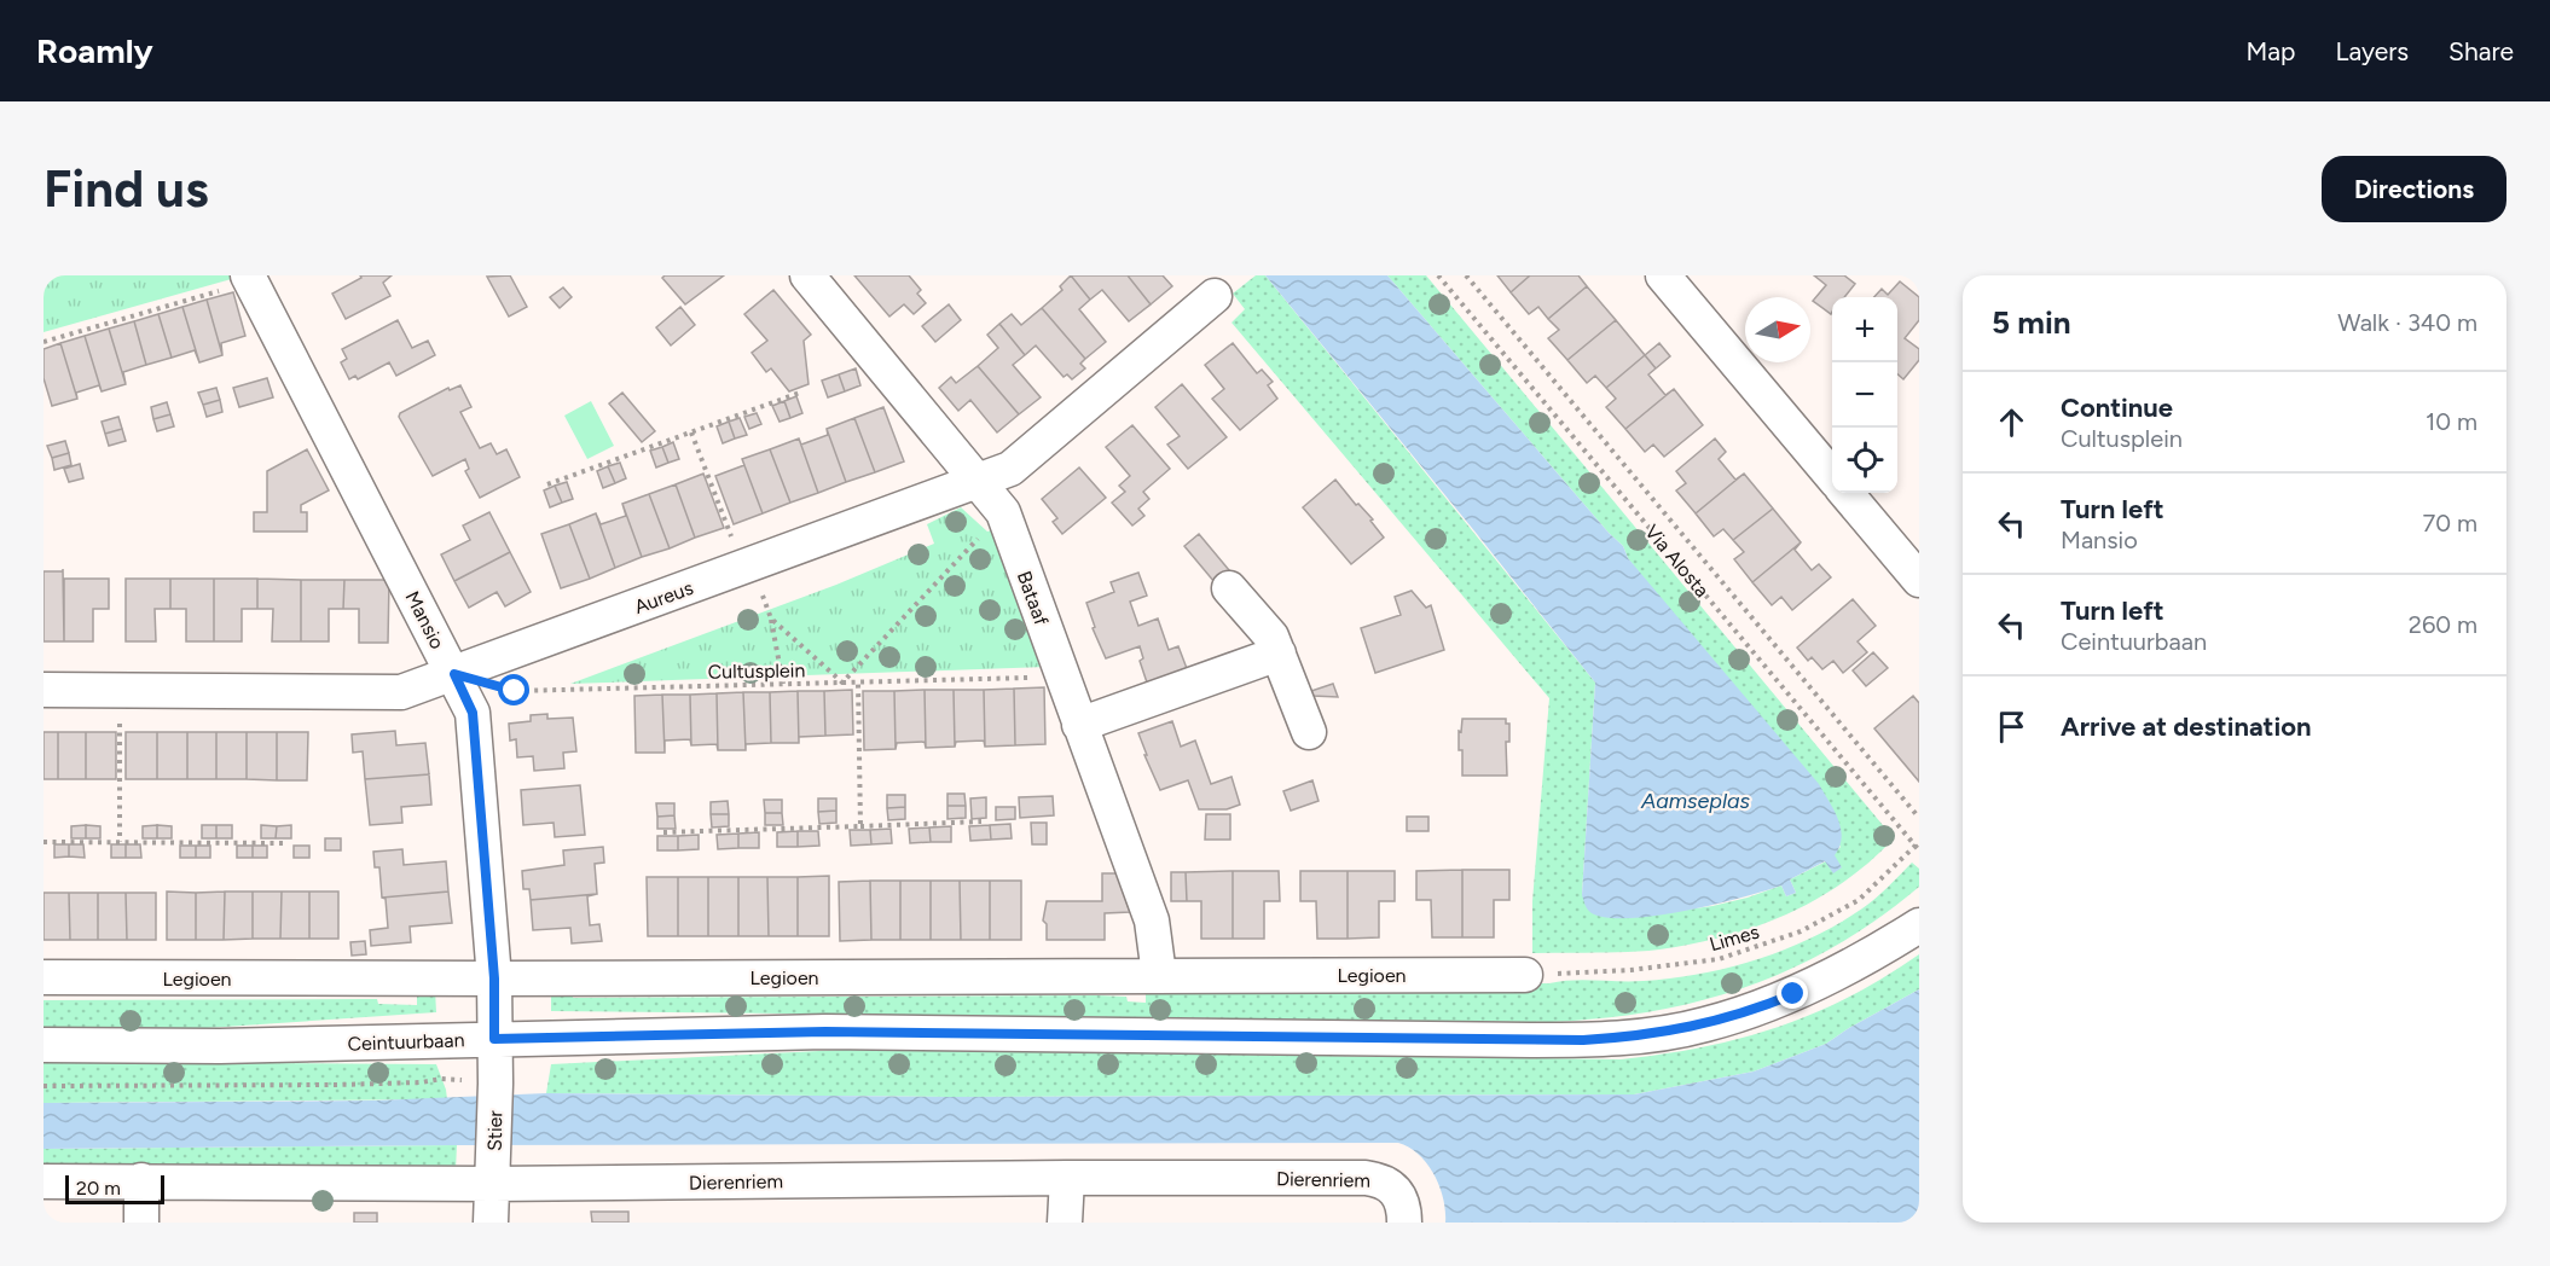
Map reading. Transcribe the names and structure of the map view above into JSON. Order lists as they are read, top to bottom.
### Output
{
  "streets": {
    "street": [
      "Aureus",
      "Bataaf",
      "Mansio",
      "Legioen",
      "Ceintuurbaan",
      "Stier",
      "Dierenriem"
    ],
    "path": ["Via Alosta", "Cultusplein", "Limes"]
  },
  "crossings": [
    ["Via Alosta", "Limes"],
    ["Aureus", "Bataaf"],
    ["Aureus", "Mansio"],
    ["Aureus", "Cultusplein"],
    ["Bataaf", "Cultusplein"],
    ["Bataaf", "Legioen"],
    ["Mansio", "Cultusplein"],
    ["Mansio", "Legioen"],
    ["Mansio", "Ceintuurbaan"],
    ["Mansio", "Stier"],
    ["Limes", "Legioen"],
    ["Ceintuurbaan", "Stier"],
    ["Stier", "Dierenriem"]
  ],
  "water": ["Aamseplas"],
  "scale_bar": "20 m",
  "north": "right",
  "page": {
    "header": "Roamly",
    "nav": ["Map", "Layers", "Share"],
    "buttons": "Directions",
    "title": "Find us",
    "heading": ["5 min", "Walk · 340 m"],
    "map_buttons": ["+", "−"],
    "list": [
      ["Continue", "Cultusplein", "10 m"],
      ["Turn left", "Mansio", "70 m"],
      ["Turn left", "Ceintuurbaan", "260 m"],
      "Arrive at destination"
    ],
    "scale": "20 m"
  }
}
